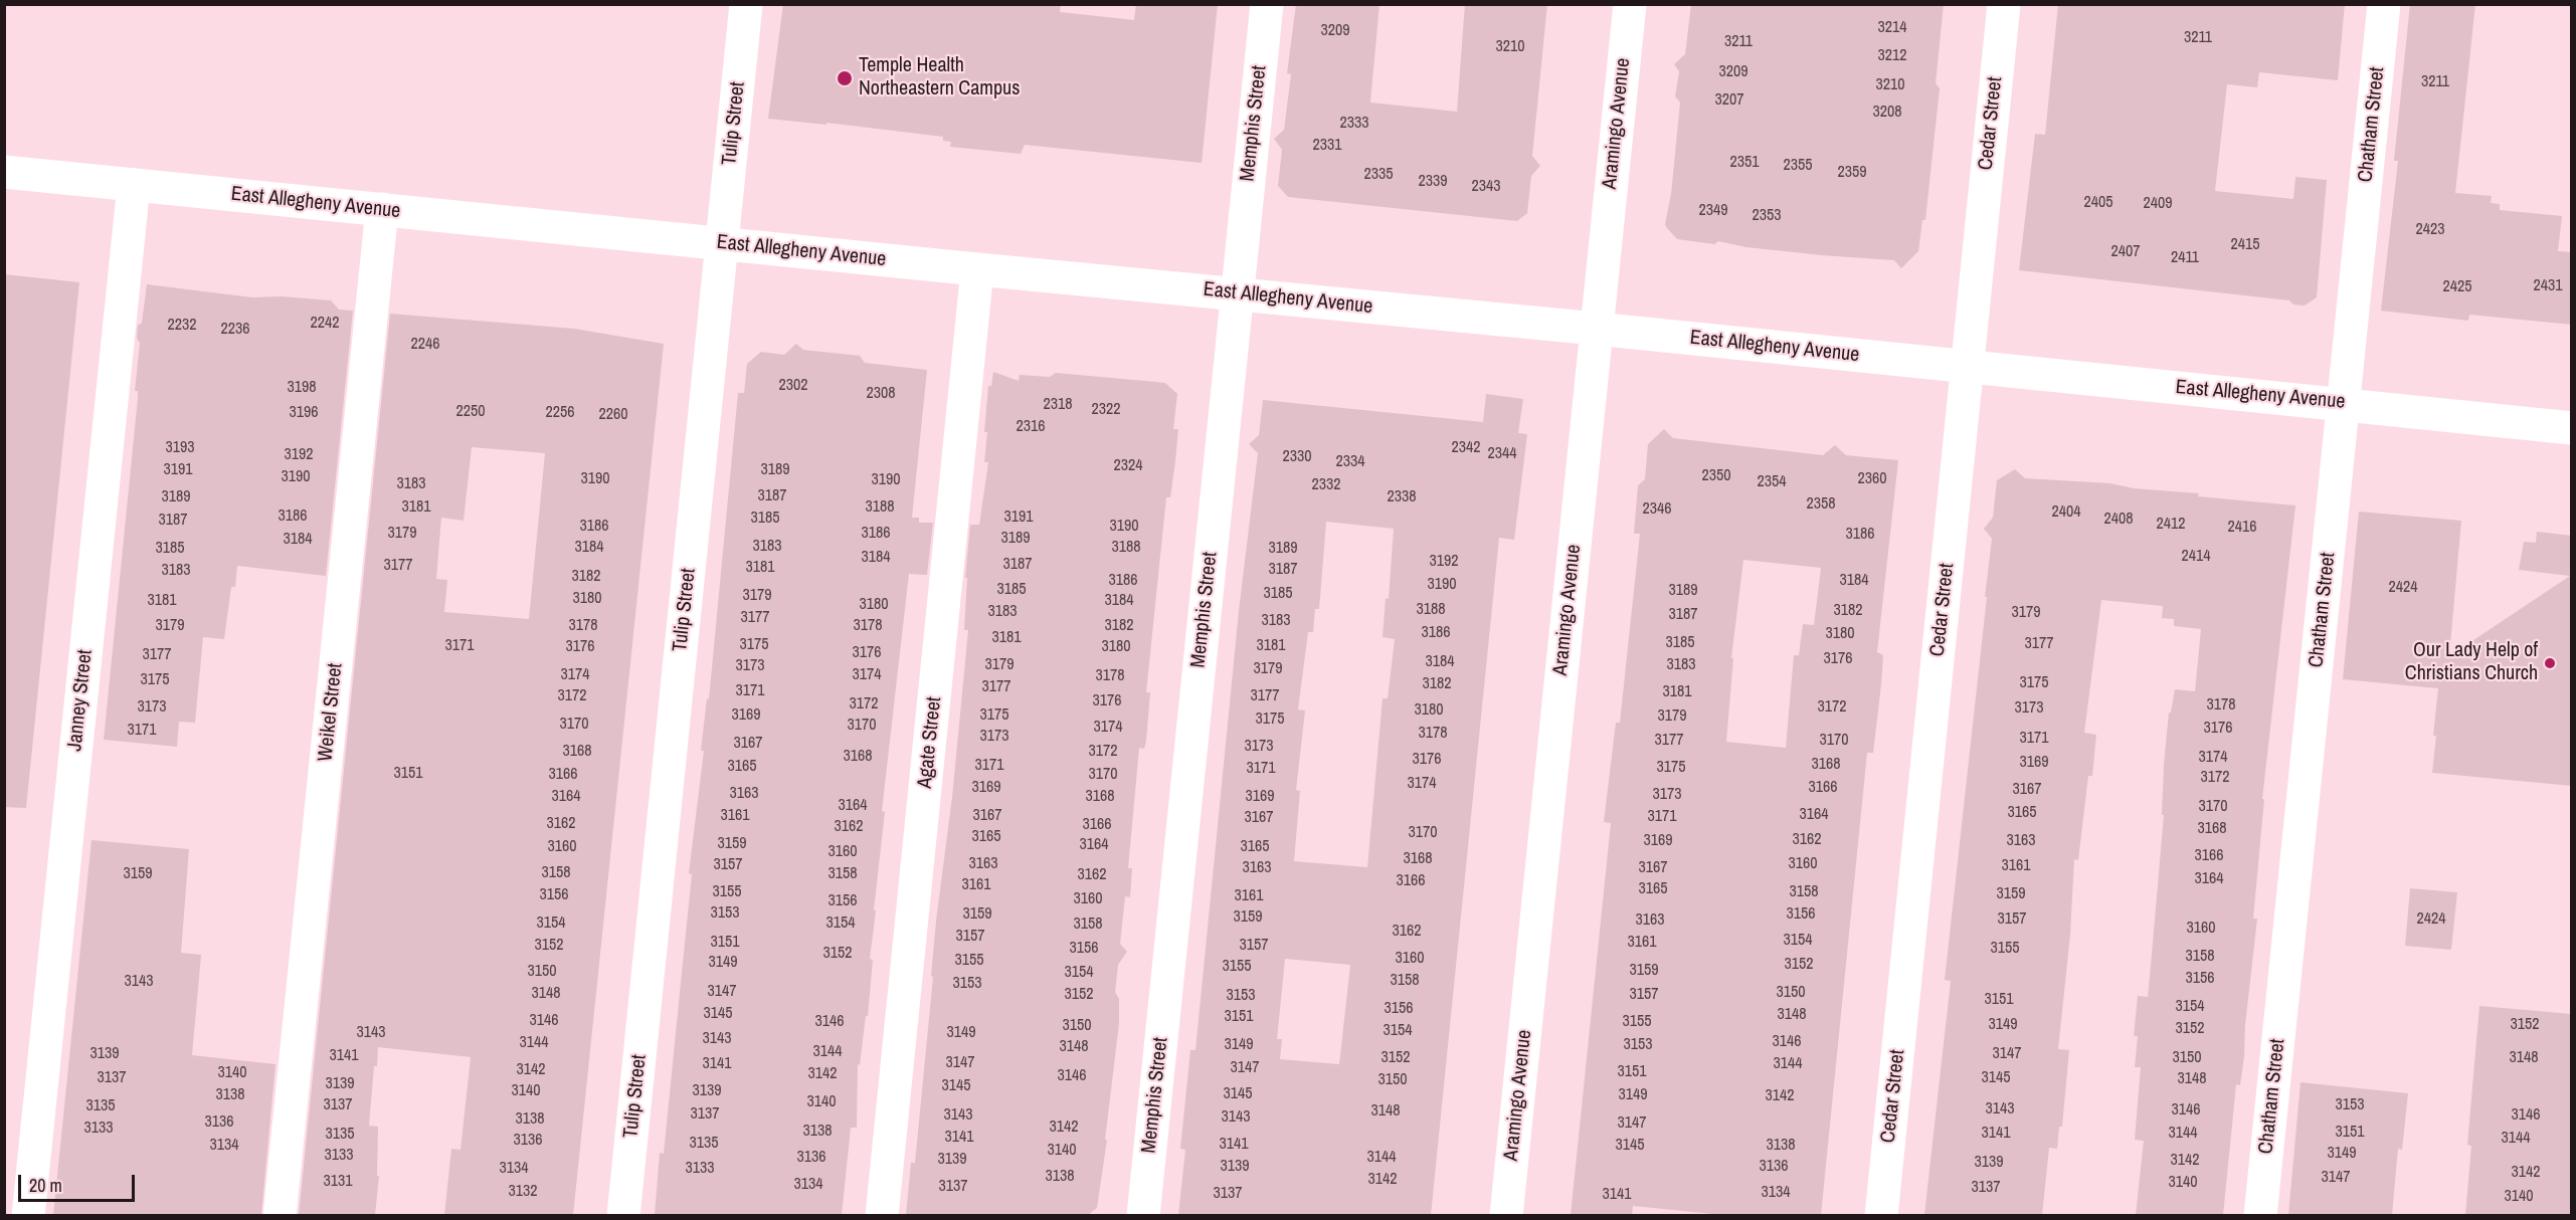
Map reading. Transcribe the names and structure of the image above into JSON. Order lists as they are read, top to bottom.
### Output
{
  "streets": {
    "street": [
      "Tulip Street",
      "Memphis Street",
      "Aramingo Avenue",
      "Cedar Street",
      "Chatham Street",
      "East Allegheny Avenue",
      "Janney Street",
      "Weikel Street",
      "Agate Street"
    ]
  },
  "crossings": [
    ["Tulip Street", "East Allegheny Avenue"],
    ["Memphis Street", "East Allegheny Avenue"],
    ["Aramingo Avenue", "East Allegheny Avenue"],
    ["Cedar Street", "East Allegheny Avenue"],
    ["Chatham Street", "East Allegheny Avenue"],
    ["East Allegheny Avenue", "Janney Street"],
    ["East Allegheny Avenue", "Weikel Street"],
    ["East Allegheny Avenue", "Agate Street"]
  ],
  "places": ["Temple Health Northeastern Campus", "Our Lady Help of Christians Church"],
  "house_numbers": [
    "3214",
    "3209",
    "3211",
    "3211",
    "3210",
    "3212",
    "3209",
    "3211",
    "3210",
    "3207",
    "3208",
    "2333",
    "2331",
    "2351",
    "2355",
    "2359",
    "2335",
    "2339",
    "2343",
    "2405",
    "2409",
    "2349",
    "2353",
    "2423",
    "2415",
    "2407",
    "2411",
    "2431",
    "2425",
    "2242",
    "2232",
    "2236",
    "2246",
    "2302",
    "3198",
    "2308",
    "2318",
    "2322",
    "2250",
    "3196",
    "2256",
    "2260",
    "2316",
    "3193",
    "2342",
    "2344",
    "3192",
    "2330",
    "2334",
    "2324",
    "3191",
    "3189",
    "2350",
    "3190",
    "3190",
    "2360",
    "3190",
    "2354",
    "3183",
    "2332",
    "3187",
    "3189",
    "2338",
    "2358",
    "3181",
    "3188",
    "2346",
    "2404",
    "3186",
    "3191",
    "3185",
    "2408",
    "3187",
    "2412",
    "3186",
    "3190",
    "2416",
    "3179",
    "3186",
    "3186",
    "3189",
    "3184",
    "3183",
    "3184",
    "3188",
    "3185",
    "3189",
    "2414",
    "3184",
    "3192",
    "3187",
    "3177",
    "3181",
    "3187",
    "3183",
    "3182",
    "3186",
    "3184",
    "3190",
    "2424",
    "3185",
    "3189",
    "3185",
    "3179",
    "3180",
    "3181",
    "3184",
    "3180",
    "3188",
    "3182",
    "3183",
    "3179",
    "3187",
    "3177",
    "3183",
    "3179",
    "3178",
    "3178",
    "3182",
    "3186",
    "3180",
    "3181",
    "3185",
    "3177",
    "3175",
    "3171",
    "3181",
    "3176",
    "3180",
    "3176",
    "3177",
    "3176",
    "3184",
    "3179",
    "3183",
    "3173",
    "3179",
    "3174",
    "3174",
    "3178",
    "3175",
    "3175",
    "3182",
    "3177",
    "3171",
    "3181",
    "3172",
    "3177",
    "3176",
    "3172",
    "3178",
    "3173",
    "3172",
    "3173",
    "3180",
    "3169",
    "3175",
    "3179",
    "3175",
    "3170",
    "3170",
    "3174",
    "3176",
    "3171",
    "3178",
    "3173",
    "3171",
    "3177",
    "3170",
    "3167",
    "3173",
    "3168",
    "3172",
    "3168",
    "3174",
    "3176",
    "3169",
    "3168",
    "3171",
    "3165",
    "3175",
    "3171",
    "3151",
    "3166",
    "3170",
    "3172",
    "3174",
    "3169",
    "3166",
    "3167",
    "3163",
    "3173",
    "3164",
    "3168",
    "3169",
    "3164",
    "3170",
    "3165",
    "3164",
    "3161",
    "3167",
    "3171",
    "3167",
    "3162",
    "3166",
    "3162",
    "3168",
    "3170",
    "3165",
    "3162",
    "3169",
    "3163",
    "3159",
    "3164",
    "3160",
    "3165",
    "3160",
    "3166",
    "3168",
    "3163",
    "3160",
    "3157",
    "3161",
    "3163",
    "3167",
    "3158",
    "3159",
    "3158",
    "3162",
    "3164",
    "3166",
    "3161",
    "3165",
    "3155",
    "3158",
    "3159",
    "3156",
    "3161",
    "3160",
    "3156",
    "3153",
    "3159",
    "3156",
    "3159",
    "3157",
    "2424",
    "3163",
    "3154",
    "3154",
    "3158",
    "3160",
    "3162",
    "3157",
    "3154",
    "3151",
    "3161",
    "3152",
    "3157",
    "3156",
    "3155",
    "3152",
    "3158",
    "3160",
    "3155",
    "3149",
    "3152",
    "3155",
    "3159",
    "3150",
    "3154",
    "3156",
    "3158",
    "3143",
    "3153",
    "3147",
    "3150",
    "3148",
    "3152",
    "3157",
    "3153",
    "3151",
    "3154",
    "3156",
    "3145",
    "3148",
    "3151",
    "3146",
    "3146",
    "3155",
    "3149",
    "3152",
    "3150",
    "3152",
    "3154",
    "3143",
    "3149",
    "3143",
    "3146",
    "3144",
    "3149",
    "3153",
    "3148",
    "3144",
    "3139",
    "3147",
    "3141",
    "3152",
    "3150",
    "3148",
    "3147",
    "3141",
    "3144",
    "3147",
    "3142",
    "3151",
    "3140",
    "3142",
    "3146",
    "3137",
    "3145",
    "3148",
    "3150",
    "3139",
    "3145",
    "3140",
    "3139",
    "3145",
    "3138",
    "3149",
    "3142",
    "3140",
    "3137",
    "3153",
    "3135",
    "3143",
    "3146",
    "3148",
    "3137",
    "3143",
    "3146",
    "3143",
    "3138",
    "3136",
    "3147",
    "3142",
    "3133",
    "3138",
    "3151",
    "3141",
    "3144",
    "3135",
    "3141",
    "3144",
    "3136",
    "3135",
    "3141",
    "3134",
    "3145",
    "3138",
    "3140",
    "3149",
    "3133",
    "3136",
    "3144",
    "3139",
    "3142",
    "3139",
    "3139",
    "3136",
    "3134",
    "3133",
    "3142",
    "3138",
    "3147",
    "3142",
    "3131",
    "3140",
    "3134",
    "3137",
    "3137",
    "3132",
    "3134",
    "3137",
    "3141",
    "3140"
  ],
  "scale_bar": "20 m"
}
